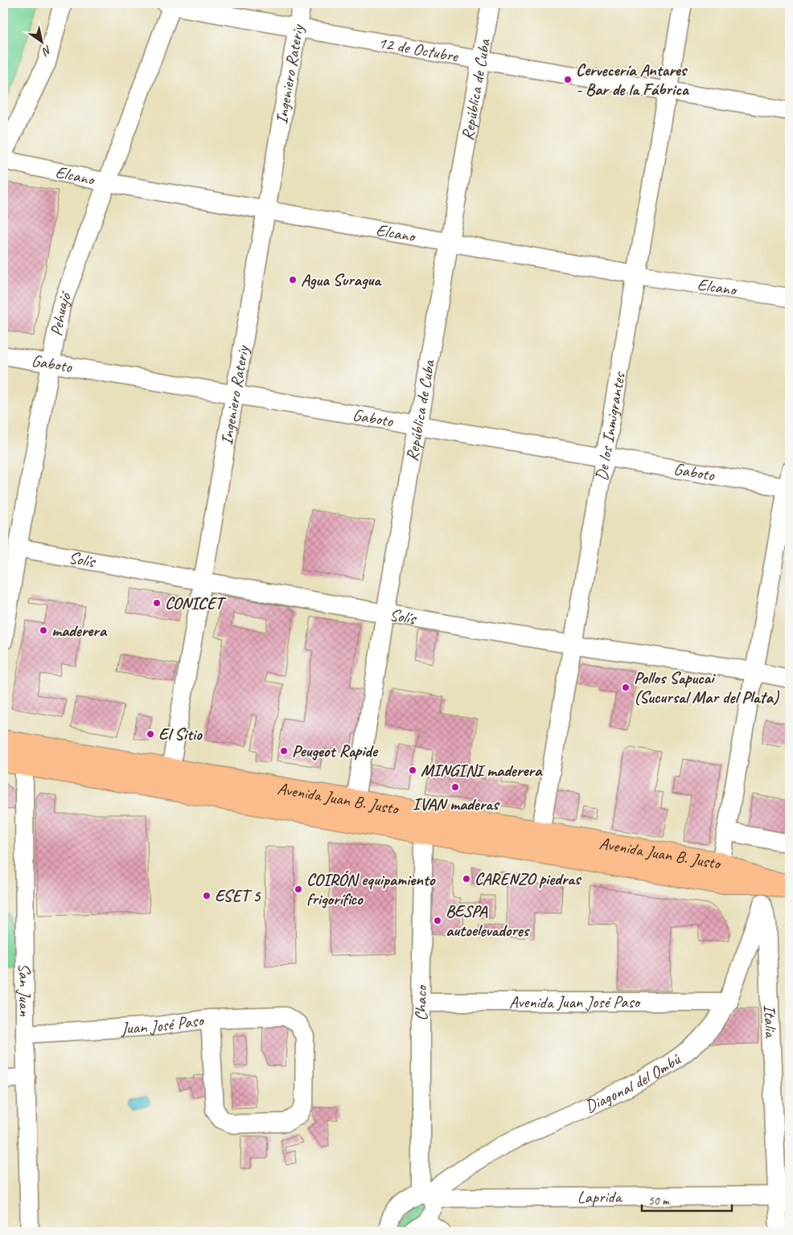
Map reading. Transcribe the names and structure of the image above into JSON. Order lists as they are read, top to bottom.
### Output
{
  "streets": {
    "main road": ["Avenida Juan B. Justo"],
    "street": [
      "12 de Octubre",
      "Ingeniero Rateriy",
      "República de Cuba",
      "Elcano",
      "Pehuajó",
      "Gaboto",
      "De los Inmigrantes",
      "Solís",
      "San Juan",
      "Avenida Juan José Paso",
      "Chaco",
      "Italia",
      "Juan José Paso",
      "Diagonal del Ombú",
      "Laprida"
    ]
  },
  "crossings": [
    ["12 de Octubre", "Ingeniero Rateriy"],
    ["12 de Octubre", "República de Cuba"],
    ["12 de Octubre", "Pehuajó"],
    ["12 de Octubre", "De los Inmigrantes"],
    ["Ingeniero Rateriy", "Elcano"],
    ["Ingeniero Rateriy", "Gaboto"],
    ["Ingeniero Rateriy", "Solís"],
    ["Ingeniero Rateriy", "Avenida Juan B. Justo"],
    ["República de Cuba", "Elcano"],
    ["República de Cuba", "Gaboto"],
    ["República de Cuba", "Solís"],
    ["República de Cuba", "Avenida Juan B. Justo"],
    ["Elcano", "Pehuajó"],
    ["Elcano", "De los Inmigrantes"],
    ["Pehuajó", "Gaboto"],
    ["Pehuajó", "Solís"],
    ["Gaboto", "De los Inmigrantes"],
    ["De los Inmigrantes", "Solís"],
    ["De los Inmigrantes", "Avenida Juan B. Justo"],
    ["Avenida Juan B. Justo", "San Juan"],
    ["Avenida Juan B. Justo", "Chaco"],
    ["Avenida Juan B. Justo", "Italia"],
    ["Avenida Juan B. Justo", "Diagonal del Ombú"],
    ["San Juan", "Juan José Paso"],
    ["Avenida Juan José Paso", "Chaco"],
    ["Avenida Juan José Paso", "Diagonal del Ombú"],
    ["Chaco", "Diagonal del Ombú"],
    ["Chaco", "Laprida"],
    ["Italia", "Diagonal del Ombú"],
    ["Italia", "Laprida"],
    ["Diagonal del Ombú", "Laprida"]
  ],
  "places": [
    "Cervecería Antares - Bar de la Fábrica",
    "Agua Suragua",
    "CONICET",
    "maderera",
    "Pollos Sapucai (Sucursal Mar del Plata)",
    "El Sitio",
    "Peugeot Rapide",
    "MINGINI maderera",
    "IVAN maderas",
    "CARENZO piedras",
    "COIRÓN equipamiento frigorífico",
    "ESET 5",
    "BESPA autoelevadores"
  ],
  "scale_bar": "50 m",
  "north": "bottom right"
}
